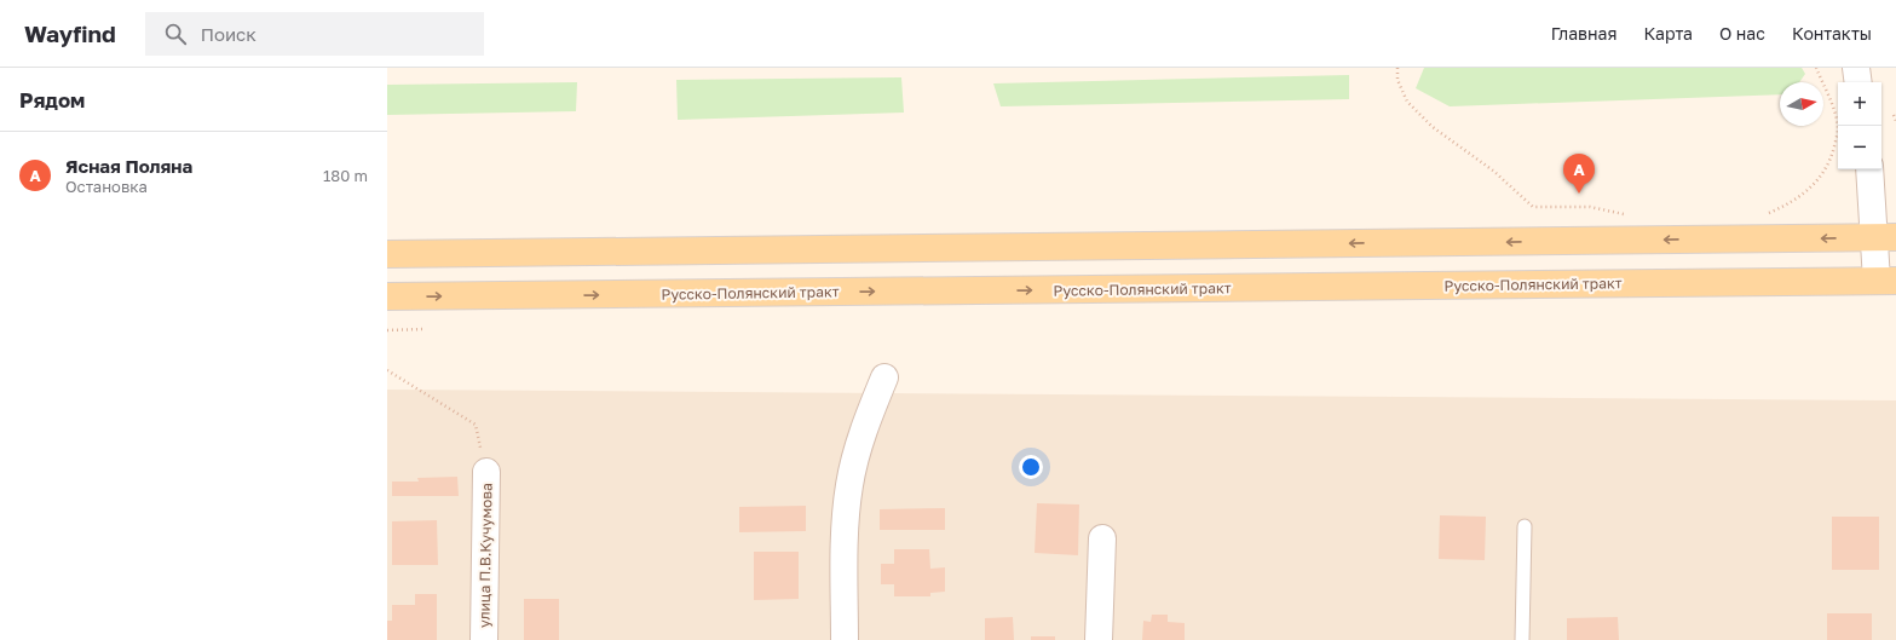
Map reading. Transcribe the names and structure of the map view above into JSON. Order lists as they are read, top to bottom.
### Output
{
  "streets": {
    "main road": ["Русско-Полянский тракт"],
    "street": ["улица П.В.Кучумова"]
  },
  "north": "right",
  "page": {
    "header": "Wayfind",
    "search": "Поиск",
    "nav": [
      "Главная",
      "Карта",
      "О нас",
      "Контакты"
    ],
    "heading": "Рядом",
    "map_buttons": ["+", "−"],
    "list": [
      {
        "mark": "A",
        "name": "Ясная Поляна",
        "note": "Остановка",
        "value": "180 m"
      }
    ],
    "pins": "A"
  }
}
